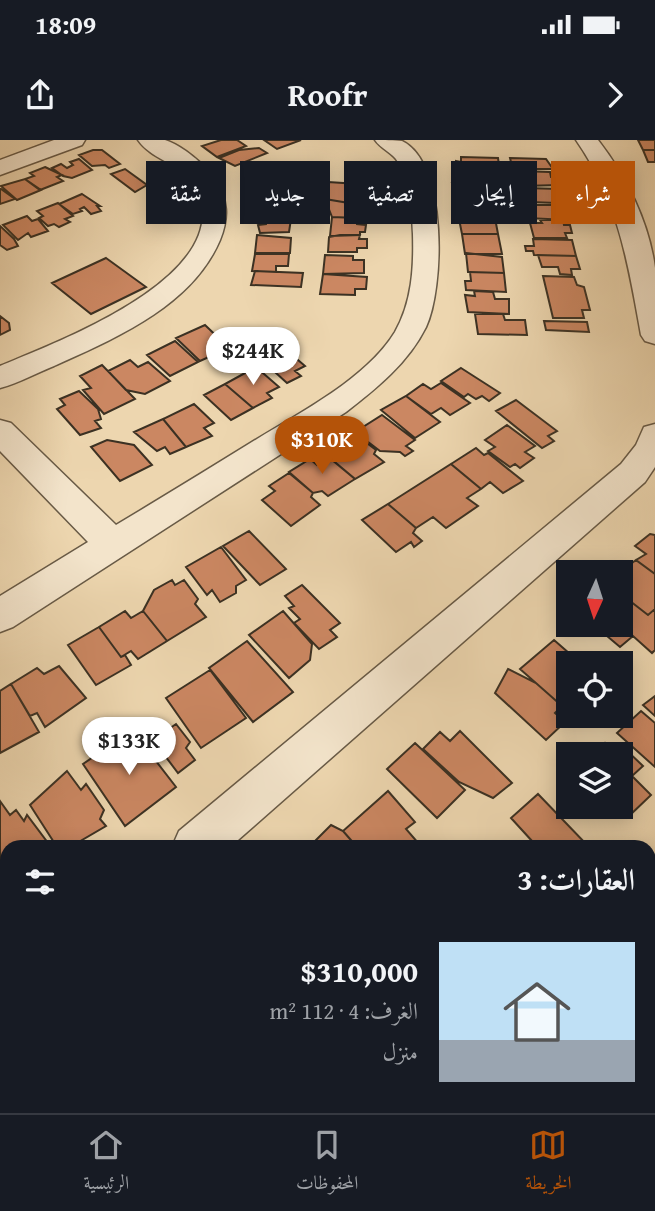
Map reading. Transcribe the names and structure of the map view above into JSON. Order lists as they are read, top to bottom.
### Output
{
  "north": "bottom",
  "page": {
    "status": "18:09",
    "header": "Roofr",
    "chip": [
      "شراء",
      "إيجار",
      "تصفية",
      "جديد",
      "شقة"
    ],
    "price": ["$244K", "$310K", "$133K"],
    "heading": "العقارات: 3",
    "list": [
      {
        "name": "$310,000",
        "note": "الغرف: 4 · 112 m² · منزل"
      }
    ],
    "tabs": ["الخريطة", "المحفوظات", "الرئيسية"]
  }
}
